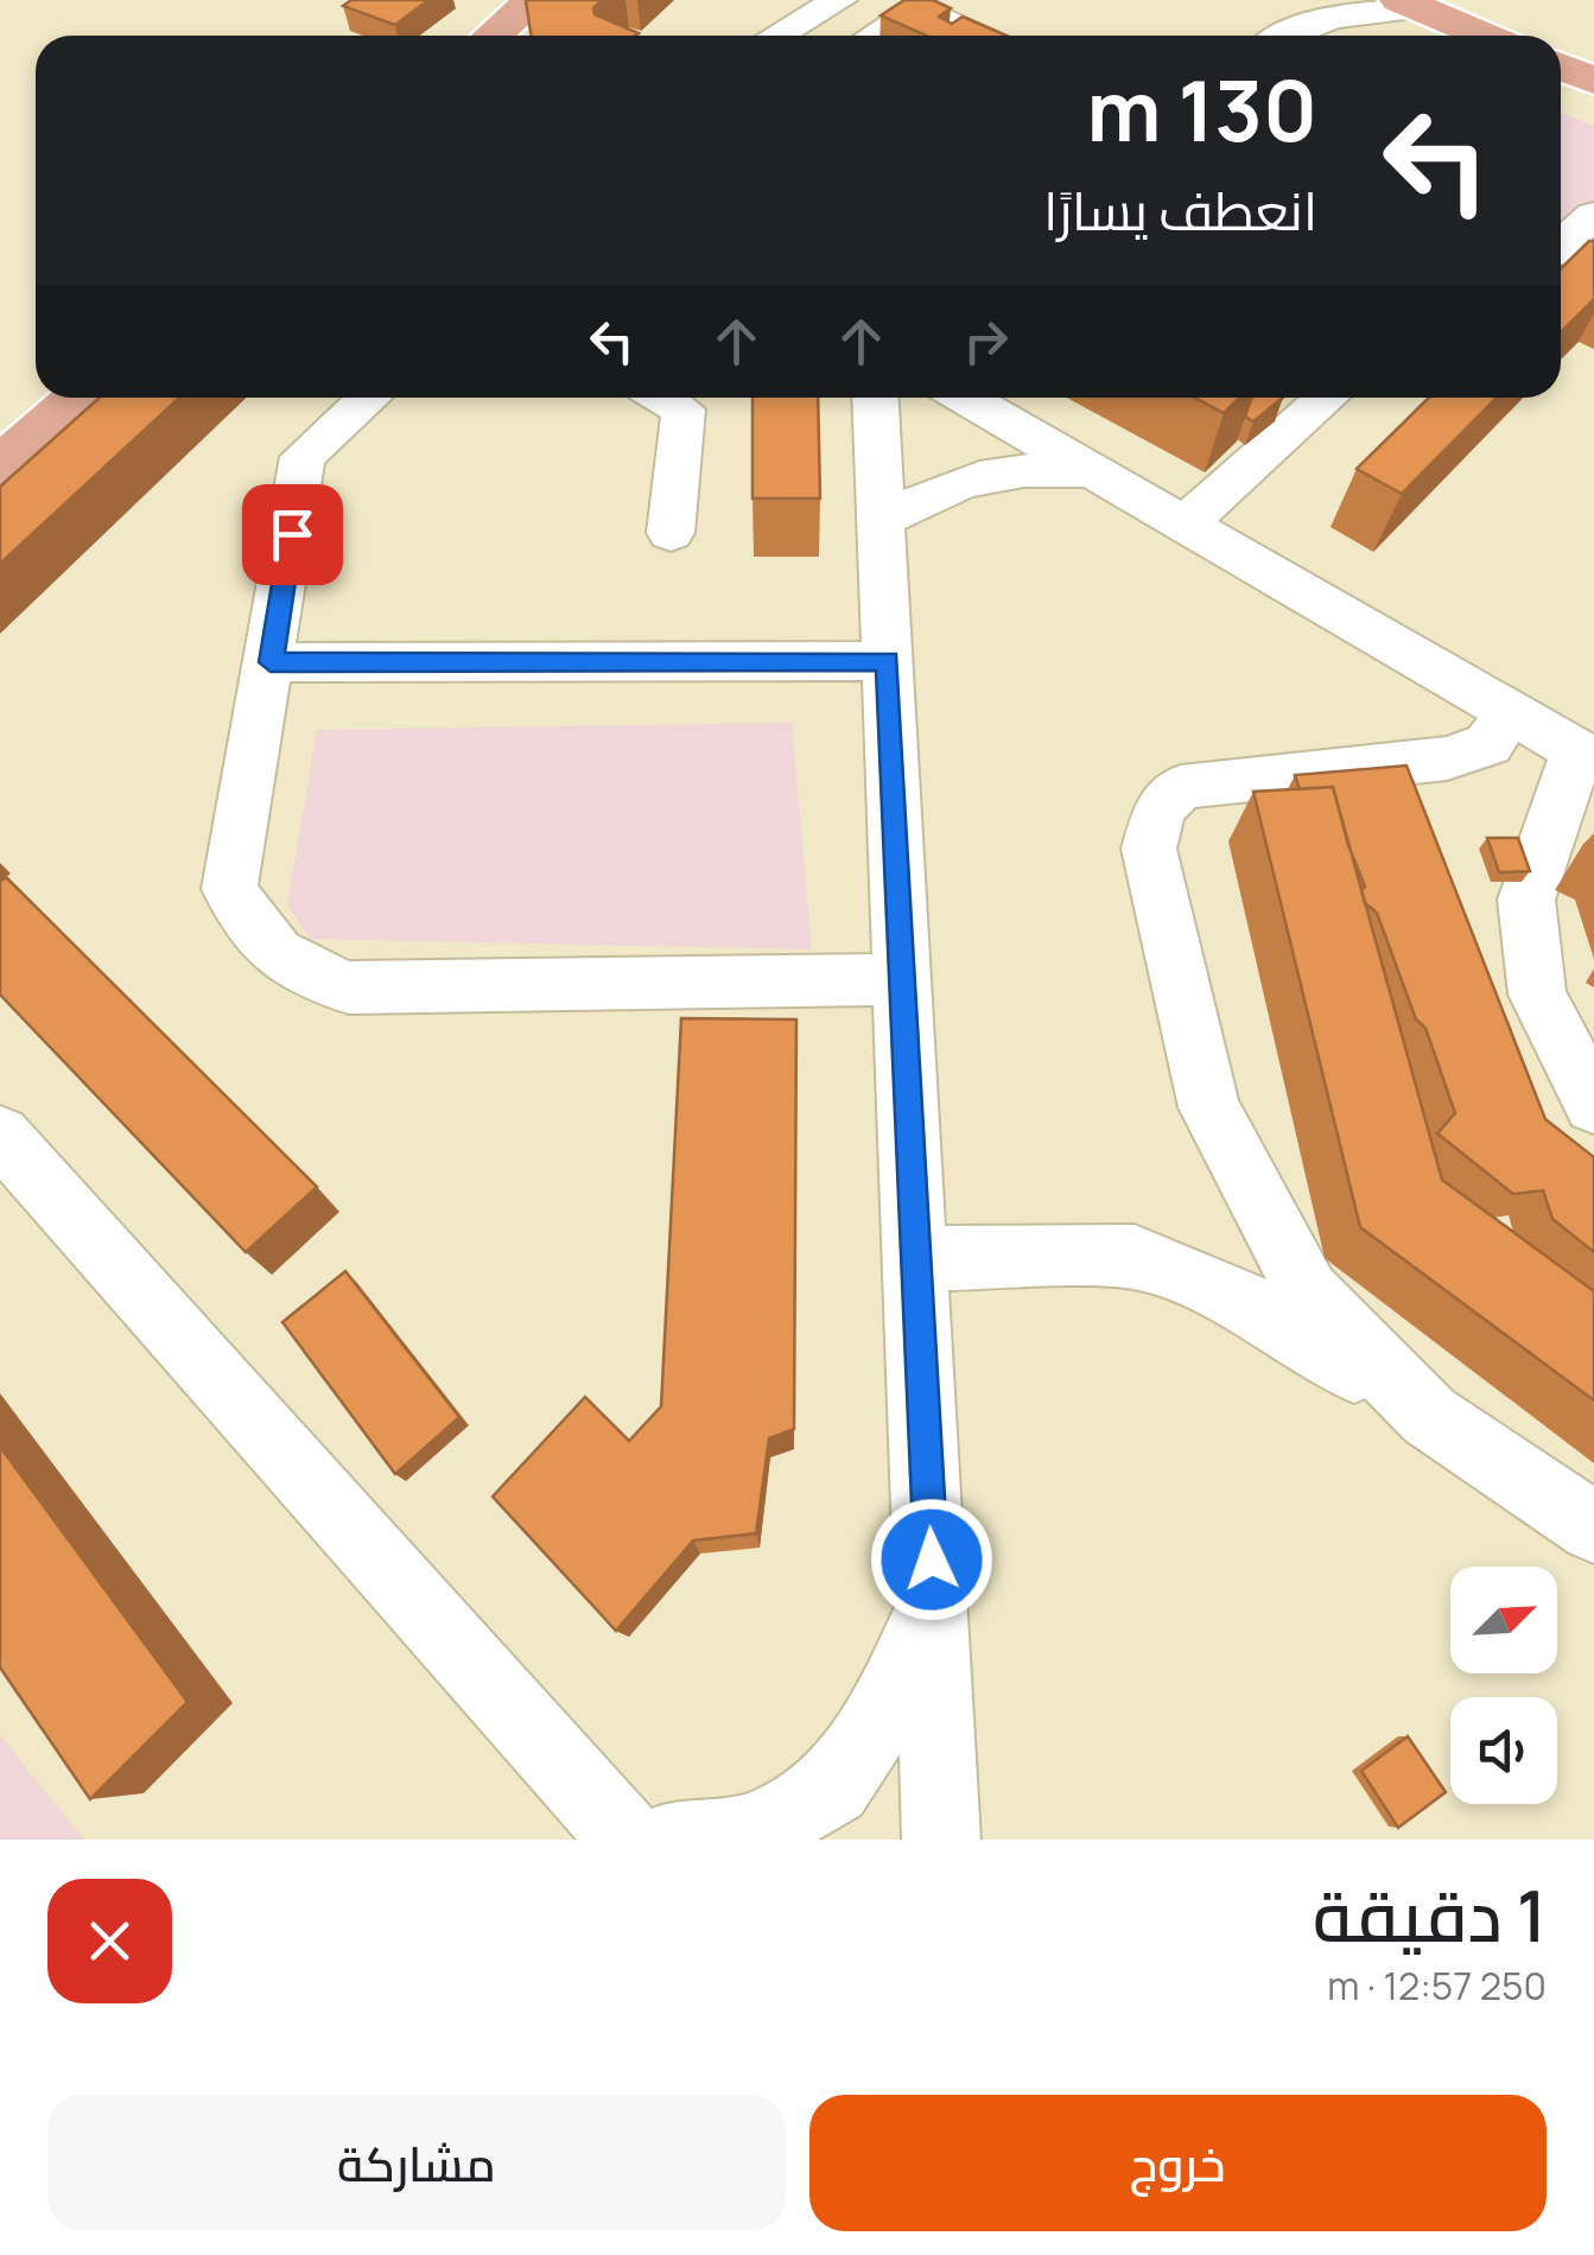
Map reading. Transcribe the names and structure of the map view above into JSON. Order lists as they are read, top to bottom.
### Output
{
  "north": "top right",
  "page": {
    "turn": ["130 m", "انعطف يسارًا"],
    "heading": ["1 دقيقة", "250 m · 12:57"],
    "buttons": ["خروج", "مشاركة"]
  }
}
